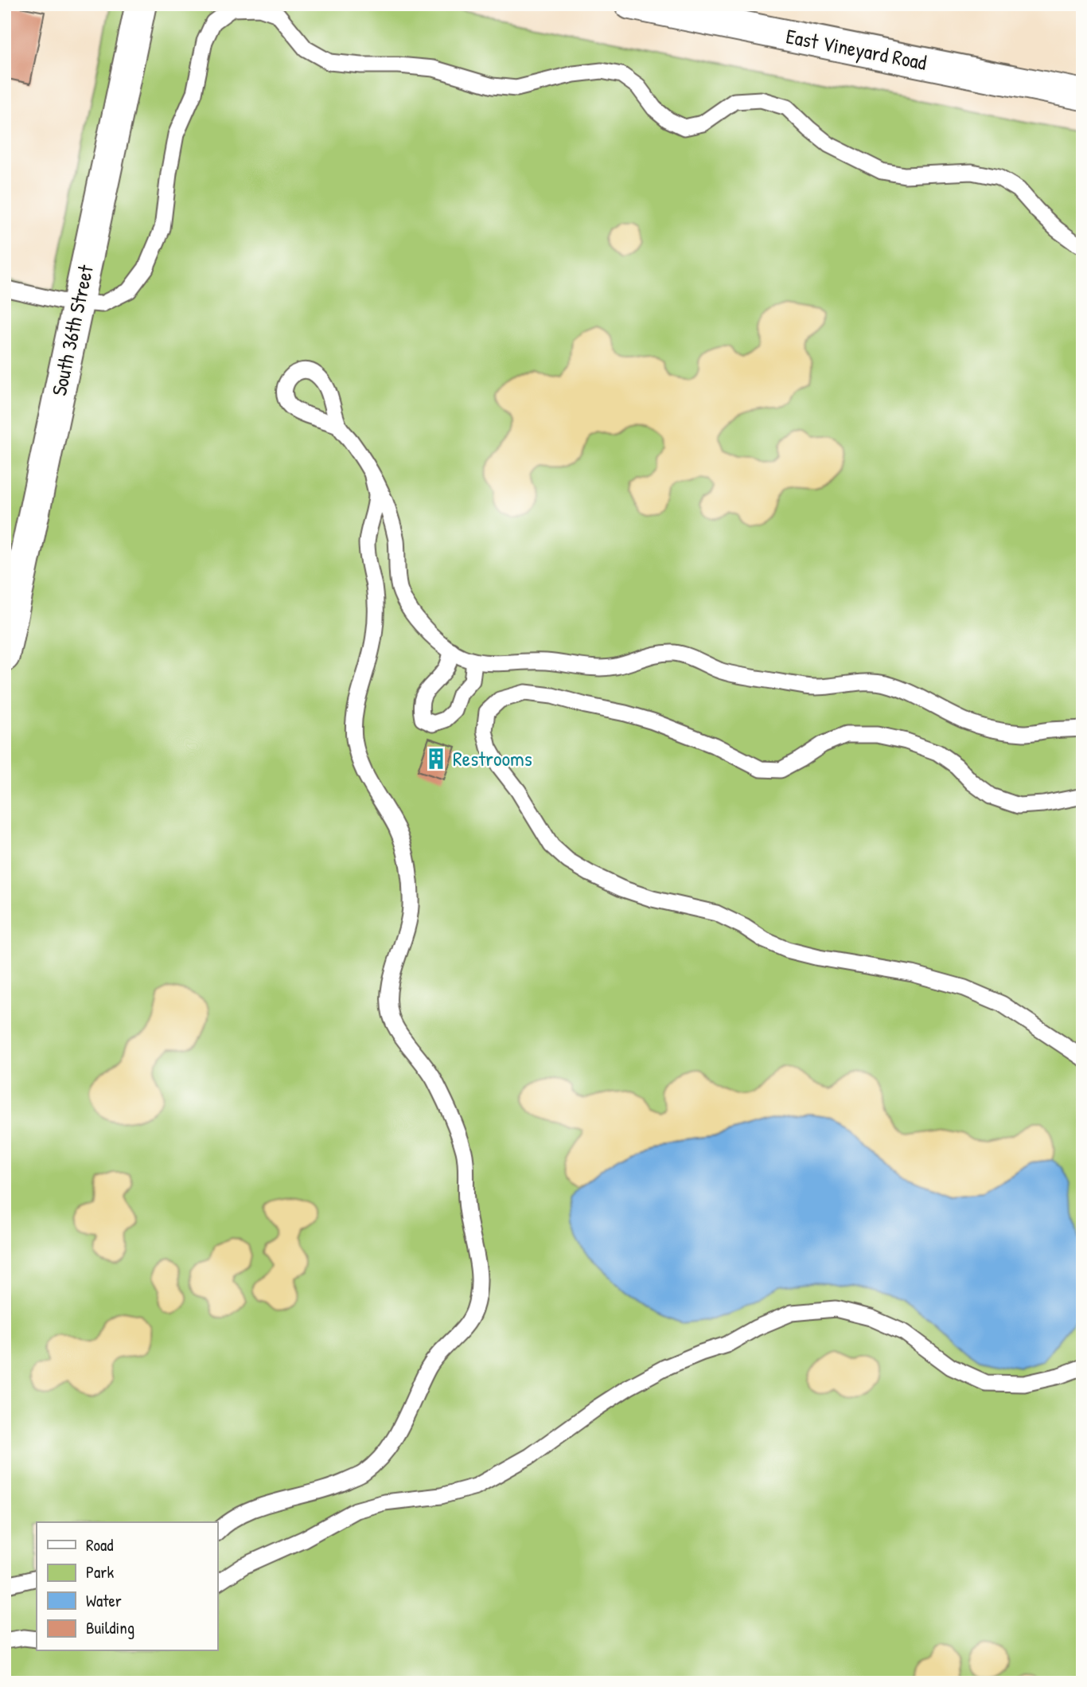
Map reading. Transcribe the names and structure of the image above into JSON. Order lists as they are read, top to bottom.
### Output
{
  "streets": {
    "street": ["East Vineyard Road", "South 36th Street"]
  },
  "places": {
    "building": ["Restrooms"]
  },
  "legend": [
    "Road",
    "Park",
    "Water",
    "Building"
  ]
}
